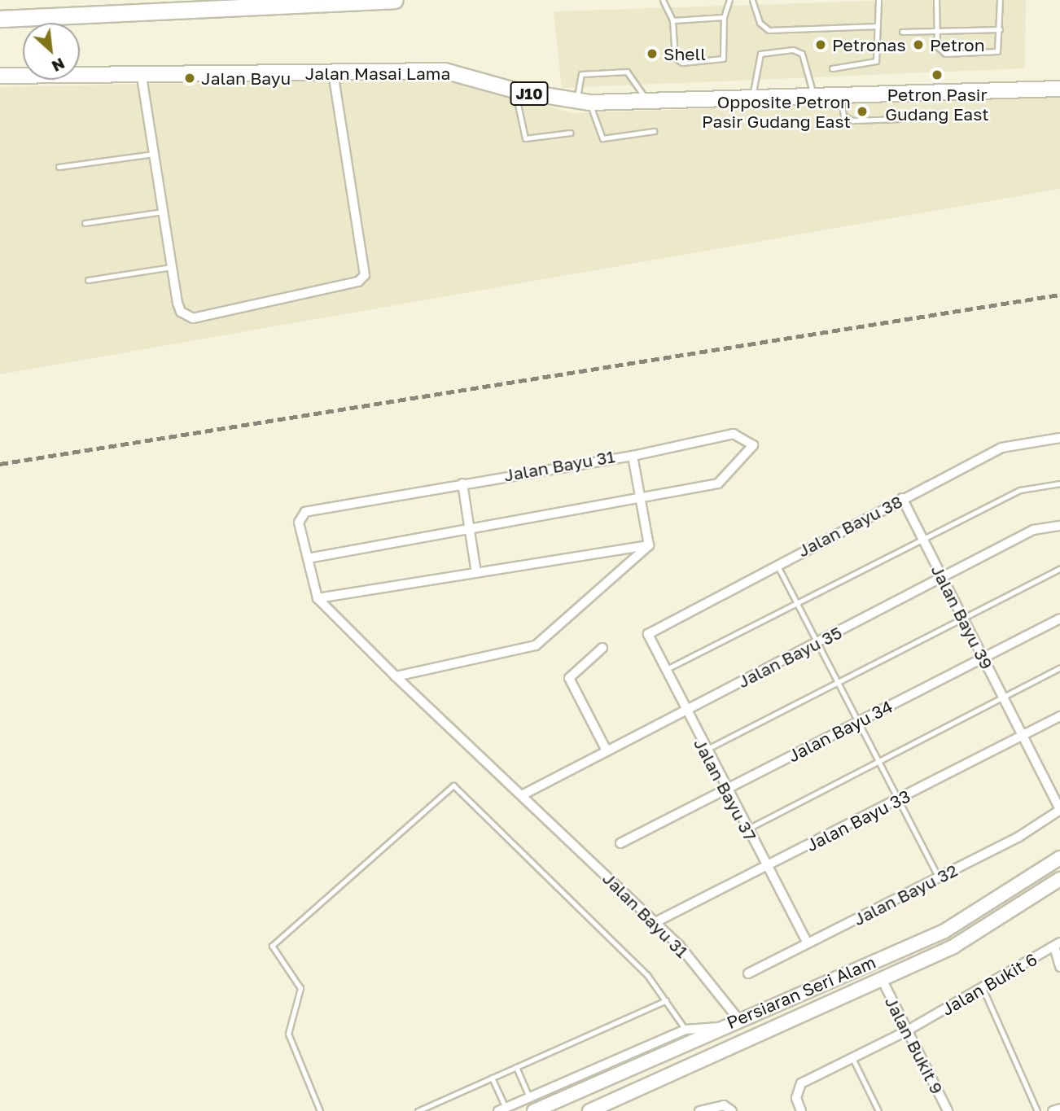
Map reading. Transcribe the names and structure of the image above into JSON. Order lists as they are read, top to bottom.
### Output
{
  "streets": {
    "main road": ["Jalan Masai Lama", "J10", "Persiaran Seri Alam"],
    "street": [
      "Jalan Bayu 31",
      "Jalan Bayu 38",
      "Jalan Bayu 39",
      "Jalan Bayu 35",
      "Jalan Bayu 34",
      "Jalan Bayu 37",
      "Jalan Bayu 33",
      "Jalan Bayu 32",
      "Jalan Bukit 6",
      "Jalan Bukit 9"
    ]
  },
  "crossings": [
    ["Jalan Bayu 31", "Jalan Bayu 35"],
    ["Jalan Bayu 31", "Jalan Bayu 33"],
    ["Jalan Bayu 31", "Persiaran Seri Alam"],
    ["Jalan Bayu 38", "Jalan Bayu 39"],
    ["Jalan Bayu 38", "Jalan Bayu 37"],
    ["Jalan Bayu 39", "Jalan Bayu 35"],
    ["Jalan Bayu 39", "Jalan Bayu 34"],
    ["Jalan Bayu 39", "Jalan Bayu 33"],
    ["Jalan Bayu 39", "Jalan Bayu 32"],
    ["Jalan Bayu 35", "Jalan Bayu 37"],
    ["Jalan Bayu 34", "Jalan Bayu 37"],
    ["Jalan Bayu 37", "Jalan Bayu 33"],
    ["Jalan Bayu 37", "Jalan Bayu 32"],
    ["Jalan Bukit 6", "Jalan Bukit 9"],
    ["Persiaran Seri Alam", "Jalan Bukit 9"]
  ],
  "places": [
    "Petronas",
    "Petron",
    "Shell",
    "Petron Pasir Gudang East",
    "Jalan Bayu",
    "Opposite Petron Pasir Gudang East"
  ],
  "north": "bottom right"
}
